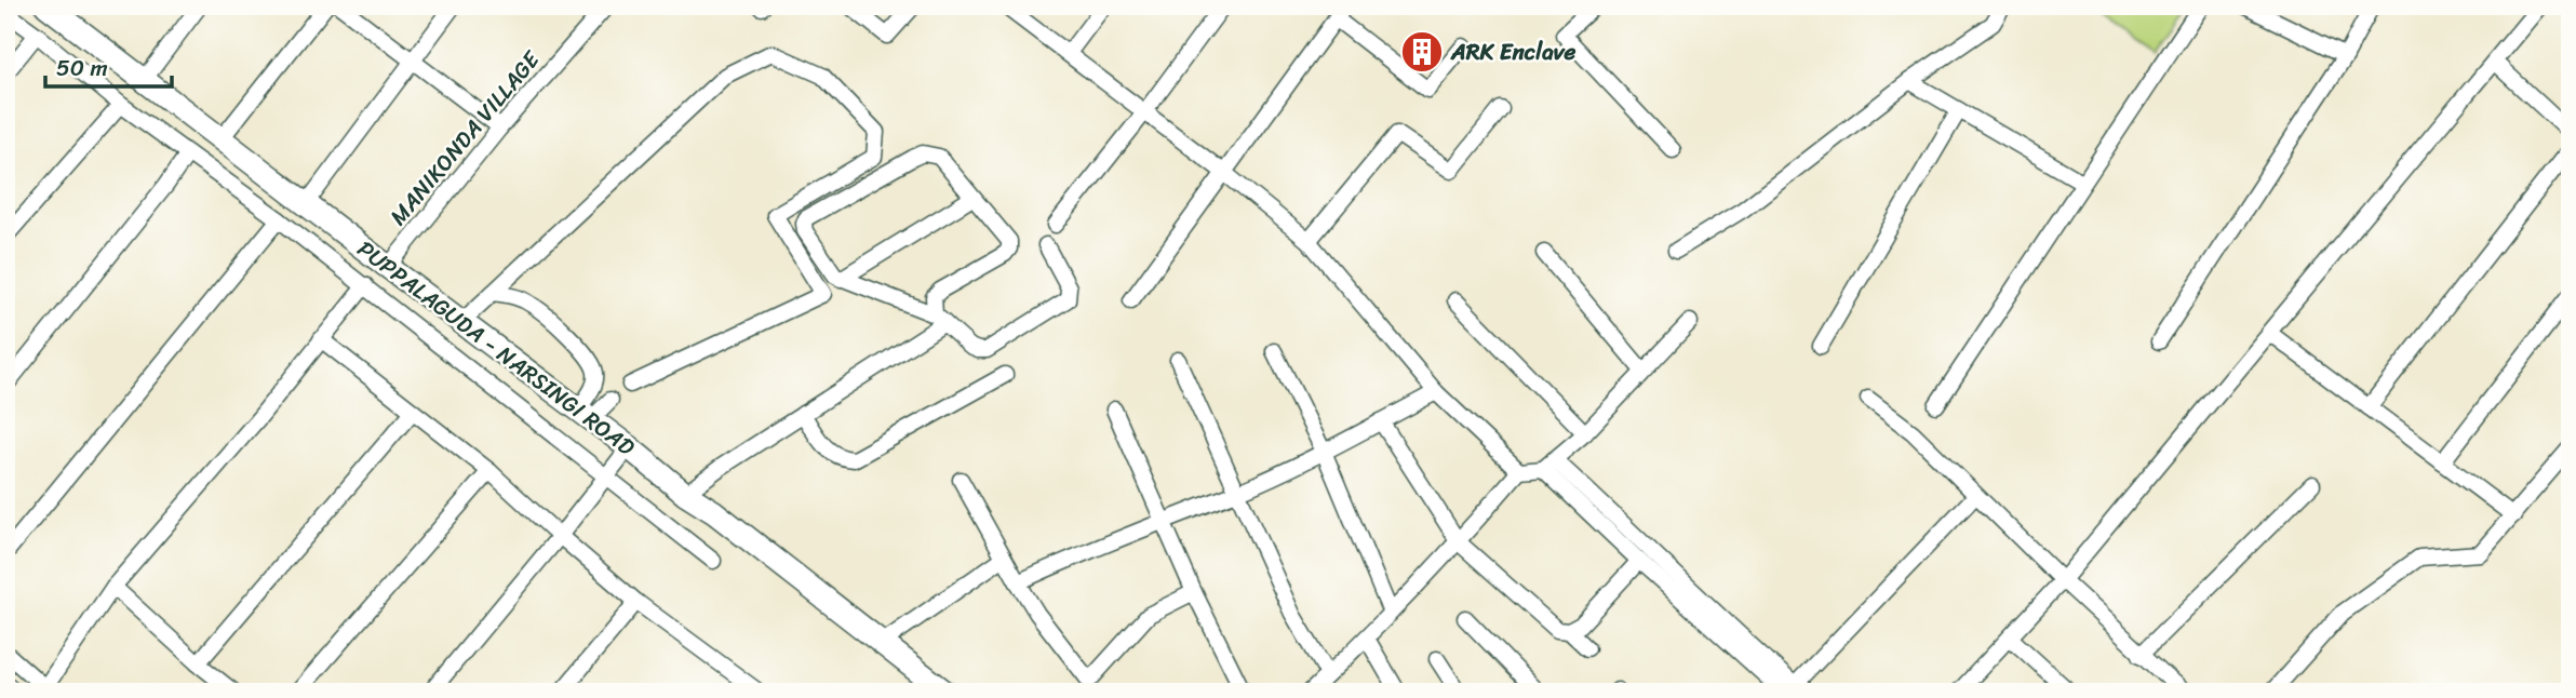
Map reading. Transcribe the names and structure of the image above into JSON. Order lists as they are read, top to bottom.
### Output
{
  "streets": {
    "street": ["MANIKONDA VILLAGE", "PUPPALAGUDA - NARSINGI ROAD"]
  },
  "crossings": [
    ["MANIKONDA VILLAGE", "PUPPALAGUDA - NARSINGI ROAD"]
  ],
  "places": {
    "building": ["ARK Enclave"]
  },
  "scale_bar": "50 m"
}
